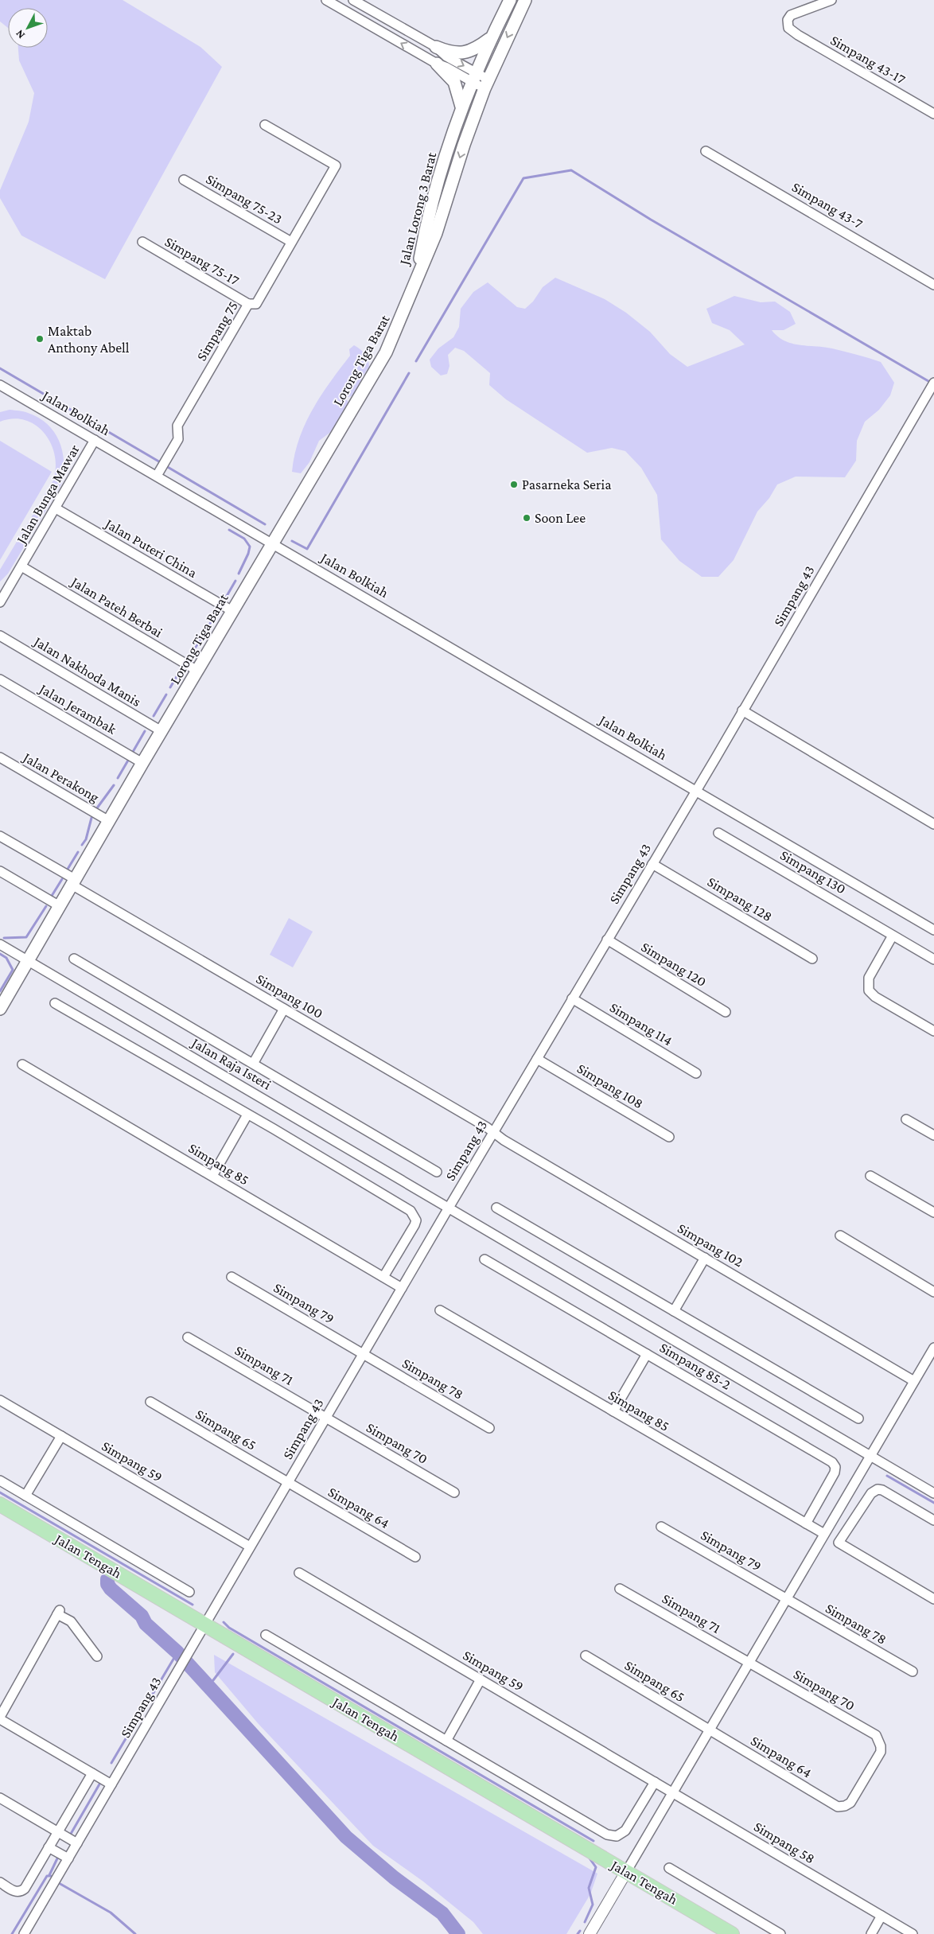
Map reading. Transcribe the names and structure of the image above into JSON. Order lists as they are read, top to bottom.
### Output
{
  "streets": {
    "main road": ["Jalan Lorong 3 Barat", "Lorong Tiga Barat", "Jalan Tengah"],
    "street": [
      "Simpang 43-17",
      "Simpang 75-23",
      "Simpang 43-7",
      "Simpang 75-17",
      "Simpang 75",
      "Jalan Bolkiah",
      "Jalan Bunga Mawar",
      "Jalan Puteri China",
      "Simpang 43",
      "Jalan Pateh Berbai",
      "Jalan Nakhoda Manis",
      "Jalan Jerambak",
      "Jalan Perakong",
      "Simpang 130",
      "Simpang 128",
      "Simpang 120",
      "Simpang 100",
      "Simpang 114",
      "Jalan Raja Isteri",
      "Simpang 108",
      "Simpang 85",
      "Simpang 102",
      "Simpang 79",
      "Simpang 71",
      "Simpang 85-2",
      "Simpang 78",
      "Simpang 65",
      "Simpang 70",
      "Simpang 59",
      "Simpang 64",
      "Simpang 58"
    ]
  },
  "crossings": [
    ["Simpang 75-23", "Simpang 75"],
    ["Jalan Lorong 3 Barat", "Lorong Tiga Barat"],
    ["Simpang 75-17", "Simpang 75"],
    ["Simpang 75", "Jalan Bolkiah"],
    ["Lorong Tiga Barat", "Jalan Bolkiah"],
    ["Lorong Tiga Barat", "Jalan Puteri China"],
    ["Lorong Tiga Barat", "Jalan Pateh Berbai"],
    ["Lorong Tiga Barat", "Jalan Nakhoda Manis"],
    ["Lorong Tiga Barat", "Jalan Jerambak"],
    ["Lorong Tiga Barat", "Jalan Perakong"],
    ["Lorong Tiga Barat", "Simpang 100"],
    ["Lorong Tiga Barat", "Jalan Raja Isteri"],
    ["Jalan Bolkiah", "Jalan Bunga Mawar"],
    ["Jalan Bolkiah", "Simpang 43"],
    ["Jalan Bunga Mawar", "Jalan Puteri China"],
    ["Jalan Bunga Mawar", "Jalan Pateh Berbai"],
    ["Simpang 43", "Simpang 128"],
    ["Simpang 43", "Simpang 120"],
    ["Simpang 43", "Simpang 100"],
    ["Simpang 43", "Simpang 114"],
    ["Simpang 43", "Jalan Raja Isteri"],
    ["Simpang 43", "Simpang 108"],
    ["Simpang 43", "Simpang 85"],
    ["Simpang 43", "Simpang 102"],
    ["Simpang 43", "Simpang 79"],
    ["Simpang 43", "Simpang 71"],
    ["Simpang 43", "Simpang 78"],
    ["Simpang 43", "Simpang 65"],
    ["Simpang 43", "Simpang 70"],
    ["Simpang 43", "Simpang 59"],
    ["Simpang 43", "Simpang 64"],
    ["Simpang 43", "Jalan Tengah"],
    ["Simpang 100", "Simpang 102"],
    ["Simpang 85", "Simpang 85-2"],
    ["Simpang 79", "Simpang 78"],
    ["Simpang 71", "Simpang 70"],
    ["Simpang 65", "Simpang 64"],
    ["Simpang 70", "Simpang 64"],
    ["Simpang 59", "Simpang 58"]
  ],
  "places": ["Maktab Anthony Abell", "Pasarneka Seria", "Soon Lee"],
  "north": "bottom left"
}
